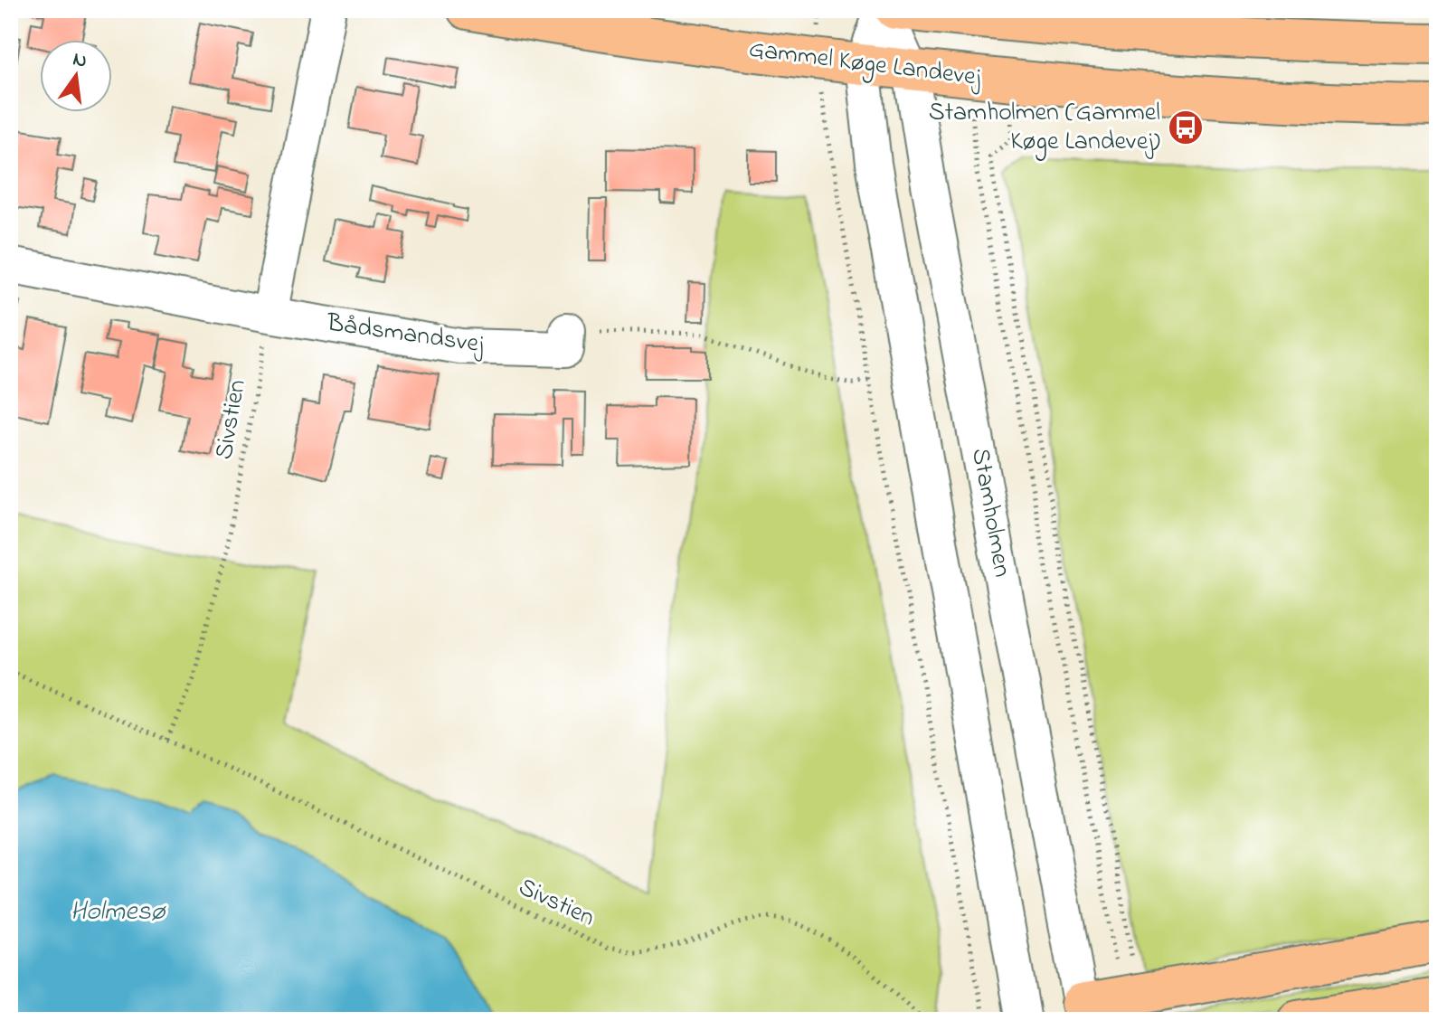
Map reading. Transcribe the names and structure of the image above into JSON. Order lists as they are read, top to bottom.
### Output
{
  "streets": {
    "main road": ["Gammel Køge Landevej"],
    "street": ["Bådsmandsvej", "Stamholmen"],
    "path": ["Sivstien"]
  },
  "crossings": [
    ["Gammel Køge Landevej", "Stamholmen"],
    ["Bådsmandsvej", "Sivstien"]
  ],
  "water": ["Holmesø"],
  "places": {
    "bus stop": ["Stamholmen (Gammel Køge Landevej)"]
  },
  "north": "top"
}
